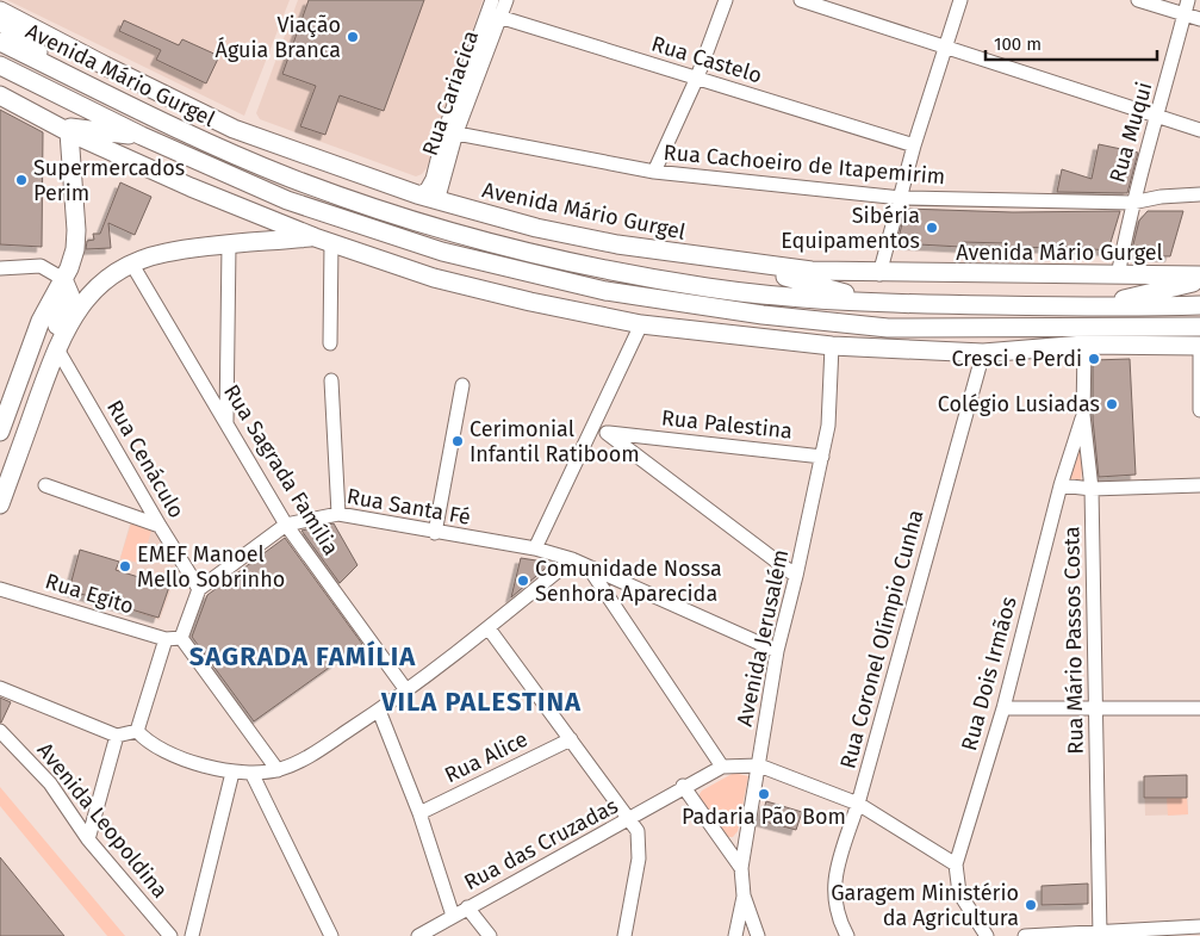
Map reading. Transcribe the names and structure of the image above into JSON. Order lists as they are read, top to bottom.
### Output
{
  "streets": {
    "main road": ["Avenida Mário Gurgel"],
    "street": [
      "Rua Castelo",
      "Rua Cariacica",
      "Rua Muqui",
      "Rua Cachoeiro de Itapemirim",
      "Rua Palestina",
      "Rua Cenáculo",
      "Rua Sagrada Família",
      "Rua Santa Fé",
      "Rua Egito",
      "Avenida Jerusalém",
      "Rua Coronel Olímpio Cunha",
      "Rua Mário Passos Costa",
      "Rua Dois Irmãos",
      "Rua Alice",
      "Avenida Leopoldina",
      "Rua das Cruzadas"
    ]
  },
  "crossings": [
    ["Rua Castelo", "Rua Cariacica"],
    ["Avenida Mário Gurgel", "Rua Cariacica"],
    ["Avenida Mário Gurgel", "Rua Muqui"],
    ["Rua Cariacica", "Rua Cachoeiro de Itapemirim"],
    ["Rua Muqui", "Rua Cachoeiro de Itapemirim"],
    ["Rua Palestina", "Avenida Jerusalém"],
    ["Rua Cenáculo", "Rua Santa Fé"],
    ["Rua Sagrada Família", "Rua Santa Fé"],
    ["Rua Santa Fé", "Avenida Jerusalém"],
    ["Avenida Jerusalém", "Rua das Cruzadas"],
    ["Rua Mário Passos Costa", "Rua Dois Irmãos"]
  ],
  "districts": ["SAGRADA FAMÍLIA", "VILA PALESTINA"],
  "places": [
    "Viação Águia Branca",
    "Supermercados Perim",
    "Sibéria Equipamentos",
    "Cresci e Perdi",
    "Colégio Lusiadas",
    "Cerimonial Infantil Ratiboom",
    "EMEF Manoel Mello Sobrinho",
    "Comunidade Nossa Senhora Aparecida",
    "Padaria Pão Bom",
    "Garagem Ministério da Agricultura"
  ],
  "scale_bar": "100 m"
}
